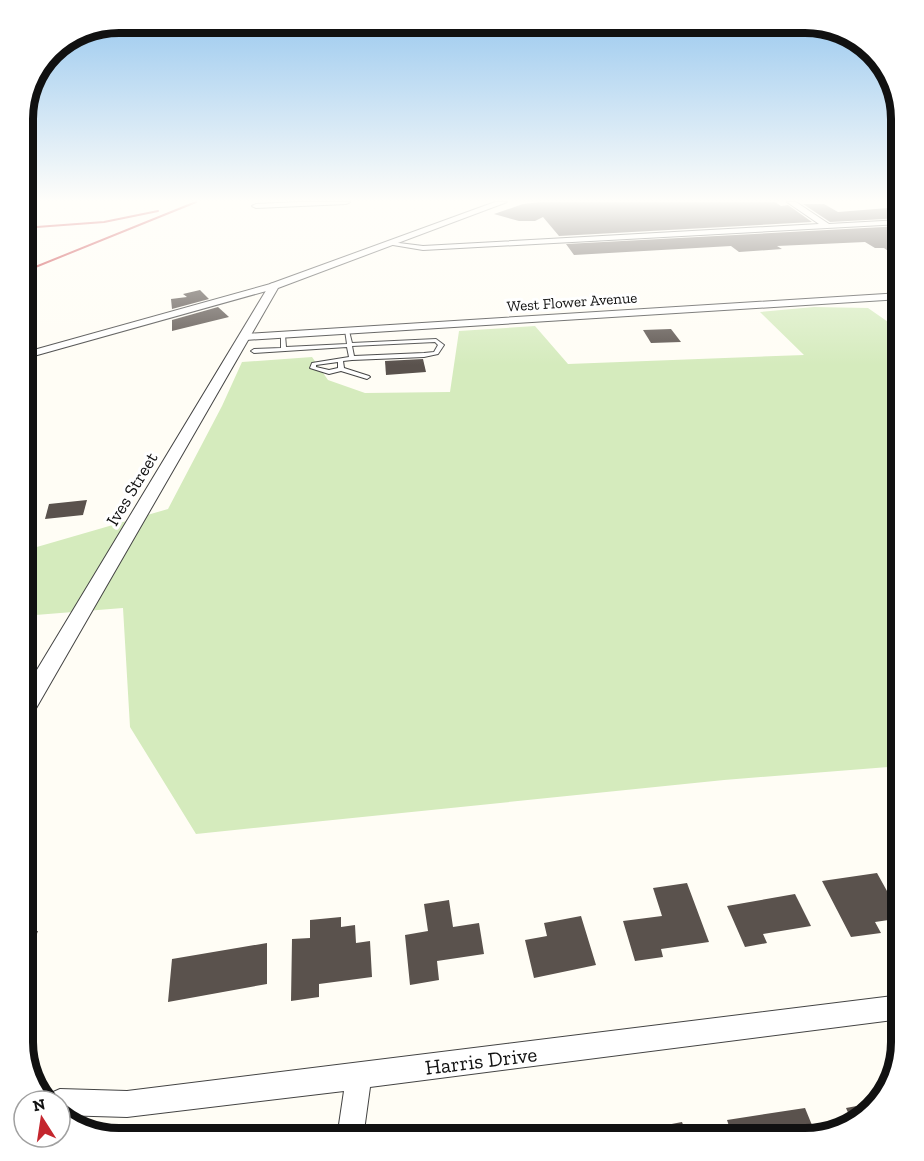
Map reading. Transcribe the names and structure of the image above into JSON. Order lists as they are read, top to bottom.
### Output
{
  "streets": {
    "street": ["West Flower Avenue", "Ives Street", "Harris Drive"]
  },
  "crossings": [
    ["West Flower Avenue", "Ives Street"]
  ],
  "north": "top"
}
